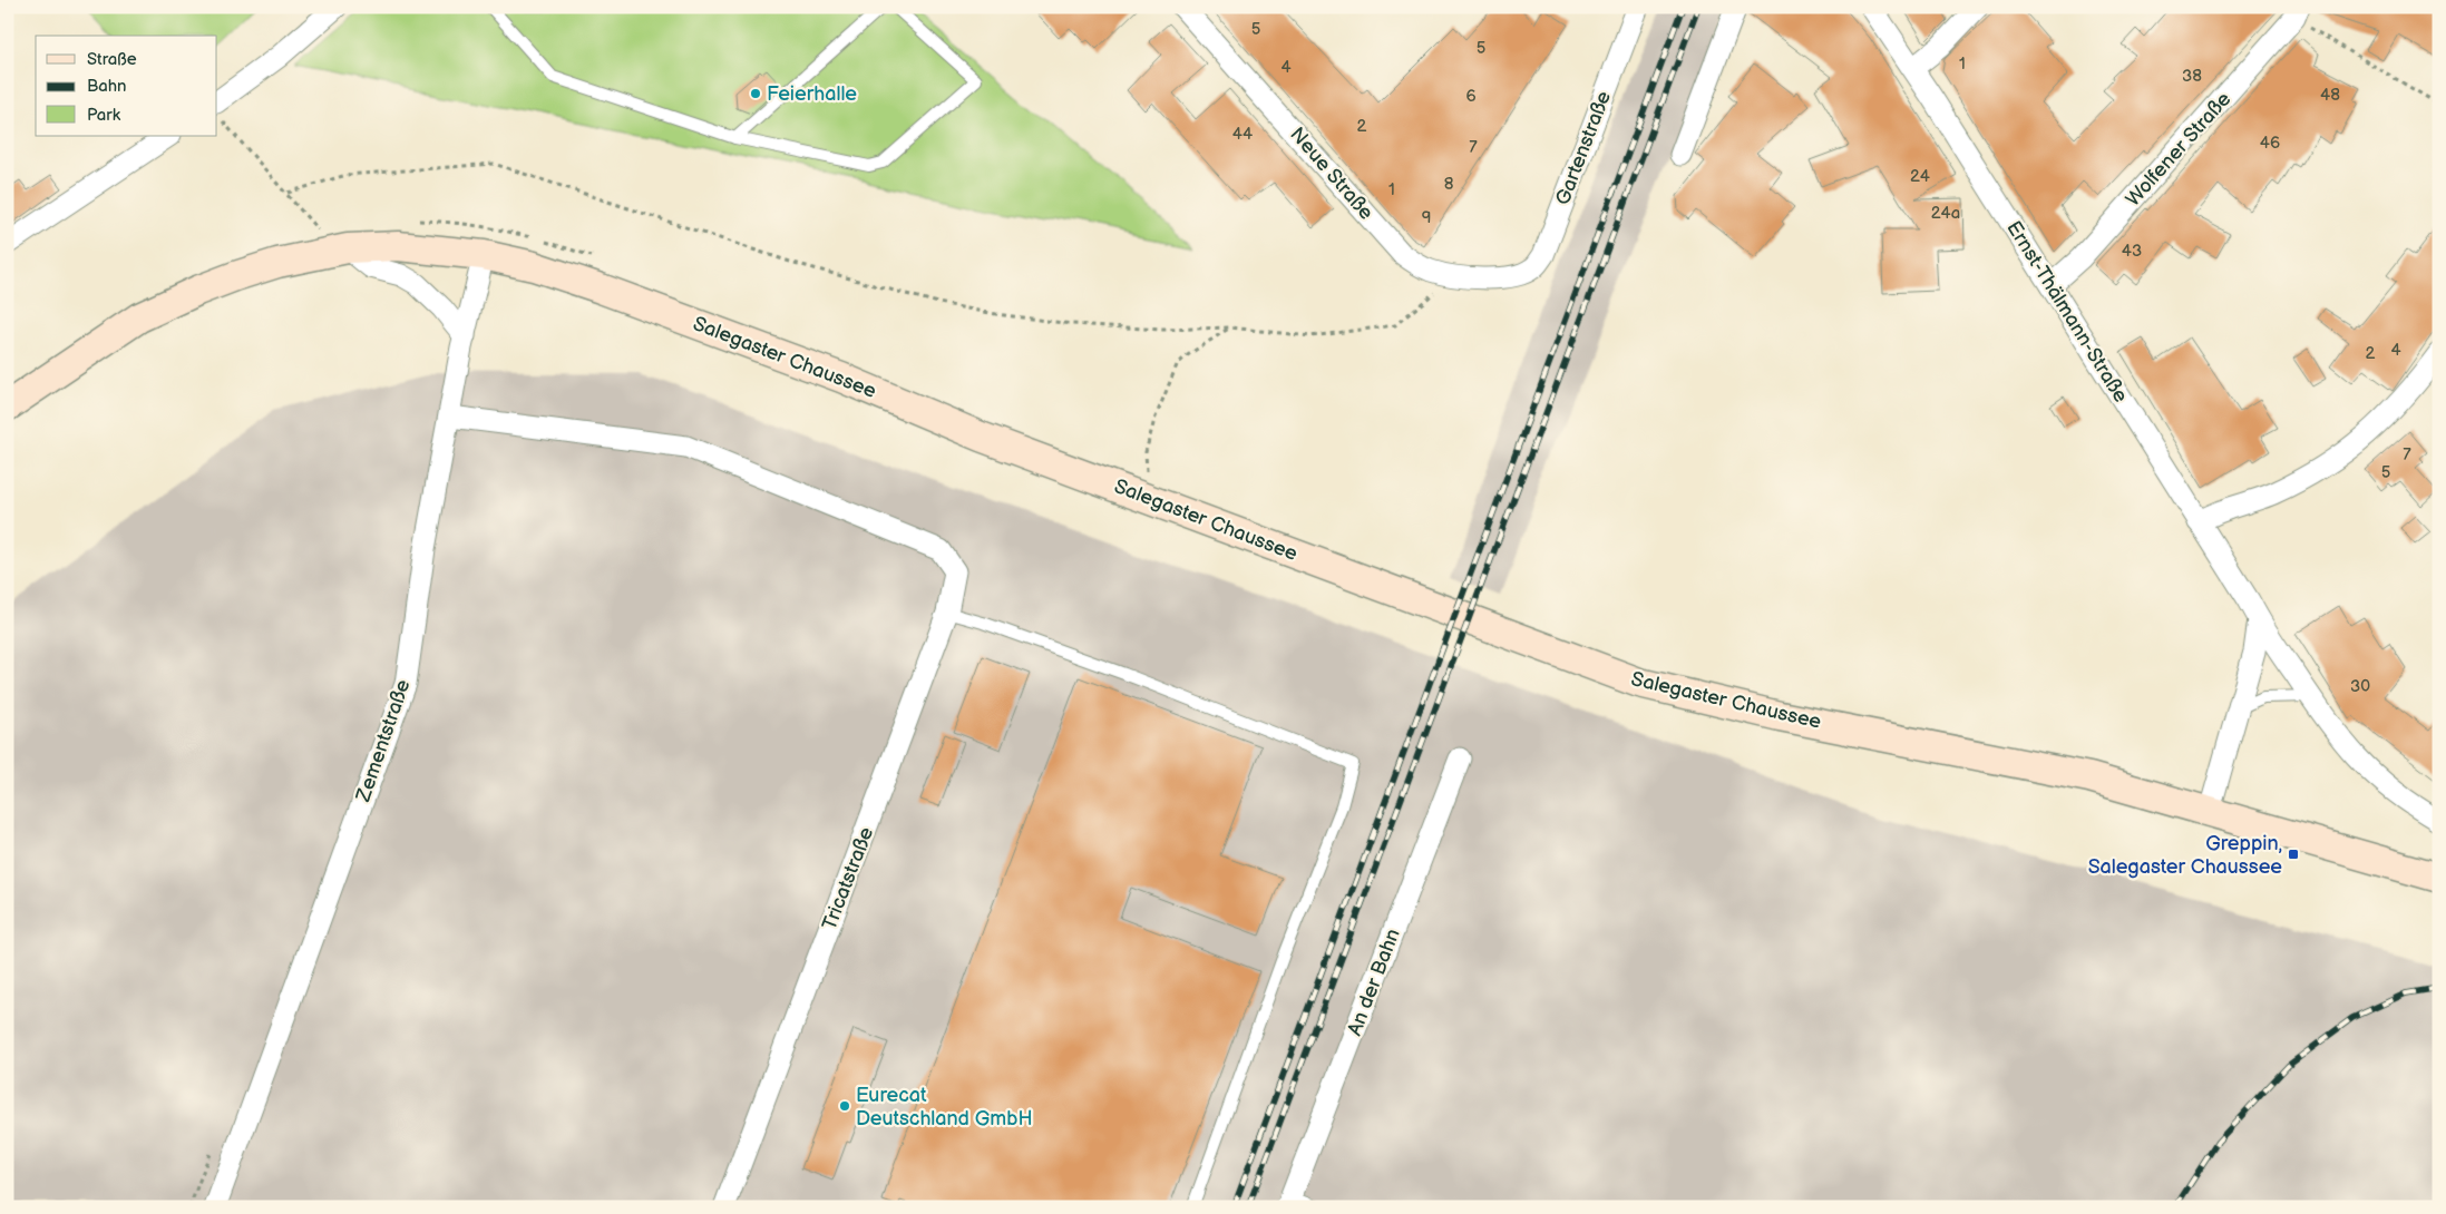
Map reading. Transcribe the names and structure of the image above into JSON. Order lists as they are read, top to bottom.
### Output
{
  "streets": {
    "main road": ["Salegaster Chaussee"],
    "street": [
      "Gartenstraße",
      "Wolfener Straße",
      "Neue Straße",
      "Ernst-Thälmann-Straße",
      "Zementstraße",
      "Tricatstraße",
      "An der Bahn"
    ]
  },
  "crossings": [
    ["Gartenstraße", "Neue Straße"],
    ["Wolfener Straße", "Ernst-Thälmann-Straße"],
    ["Salegaster Chaussee", "Zementstraße"],
    ["Zementstraße", "Tricatstraße"]
  ],
  "places": {
    "other": ["Feierhalle", "Eurecat Deutschland GmbH"],
    "transit": ["Greppin, Salegaster Chaussee"]
  },
  "house_numbers": [
    "5",
    "5",
    "1",
    "4",
    "38",
    "48",
    "6",
    "2",
    "44",
    "46",
    "7",
    "24",
    "8",
    "1",
    "24a",
    "9",
    "43",
    "4",
    "2",
    "7",
    "5",
    "30"
  ],
  "legend": ["Straße", "Bahn", "Park"]
}
